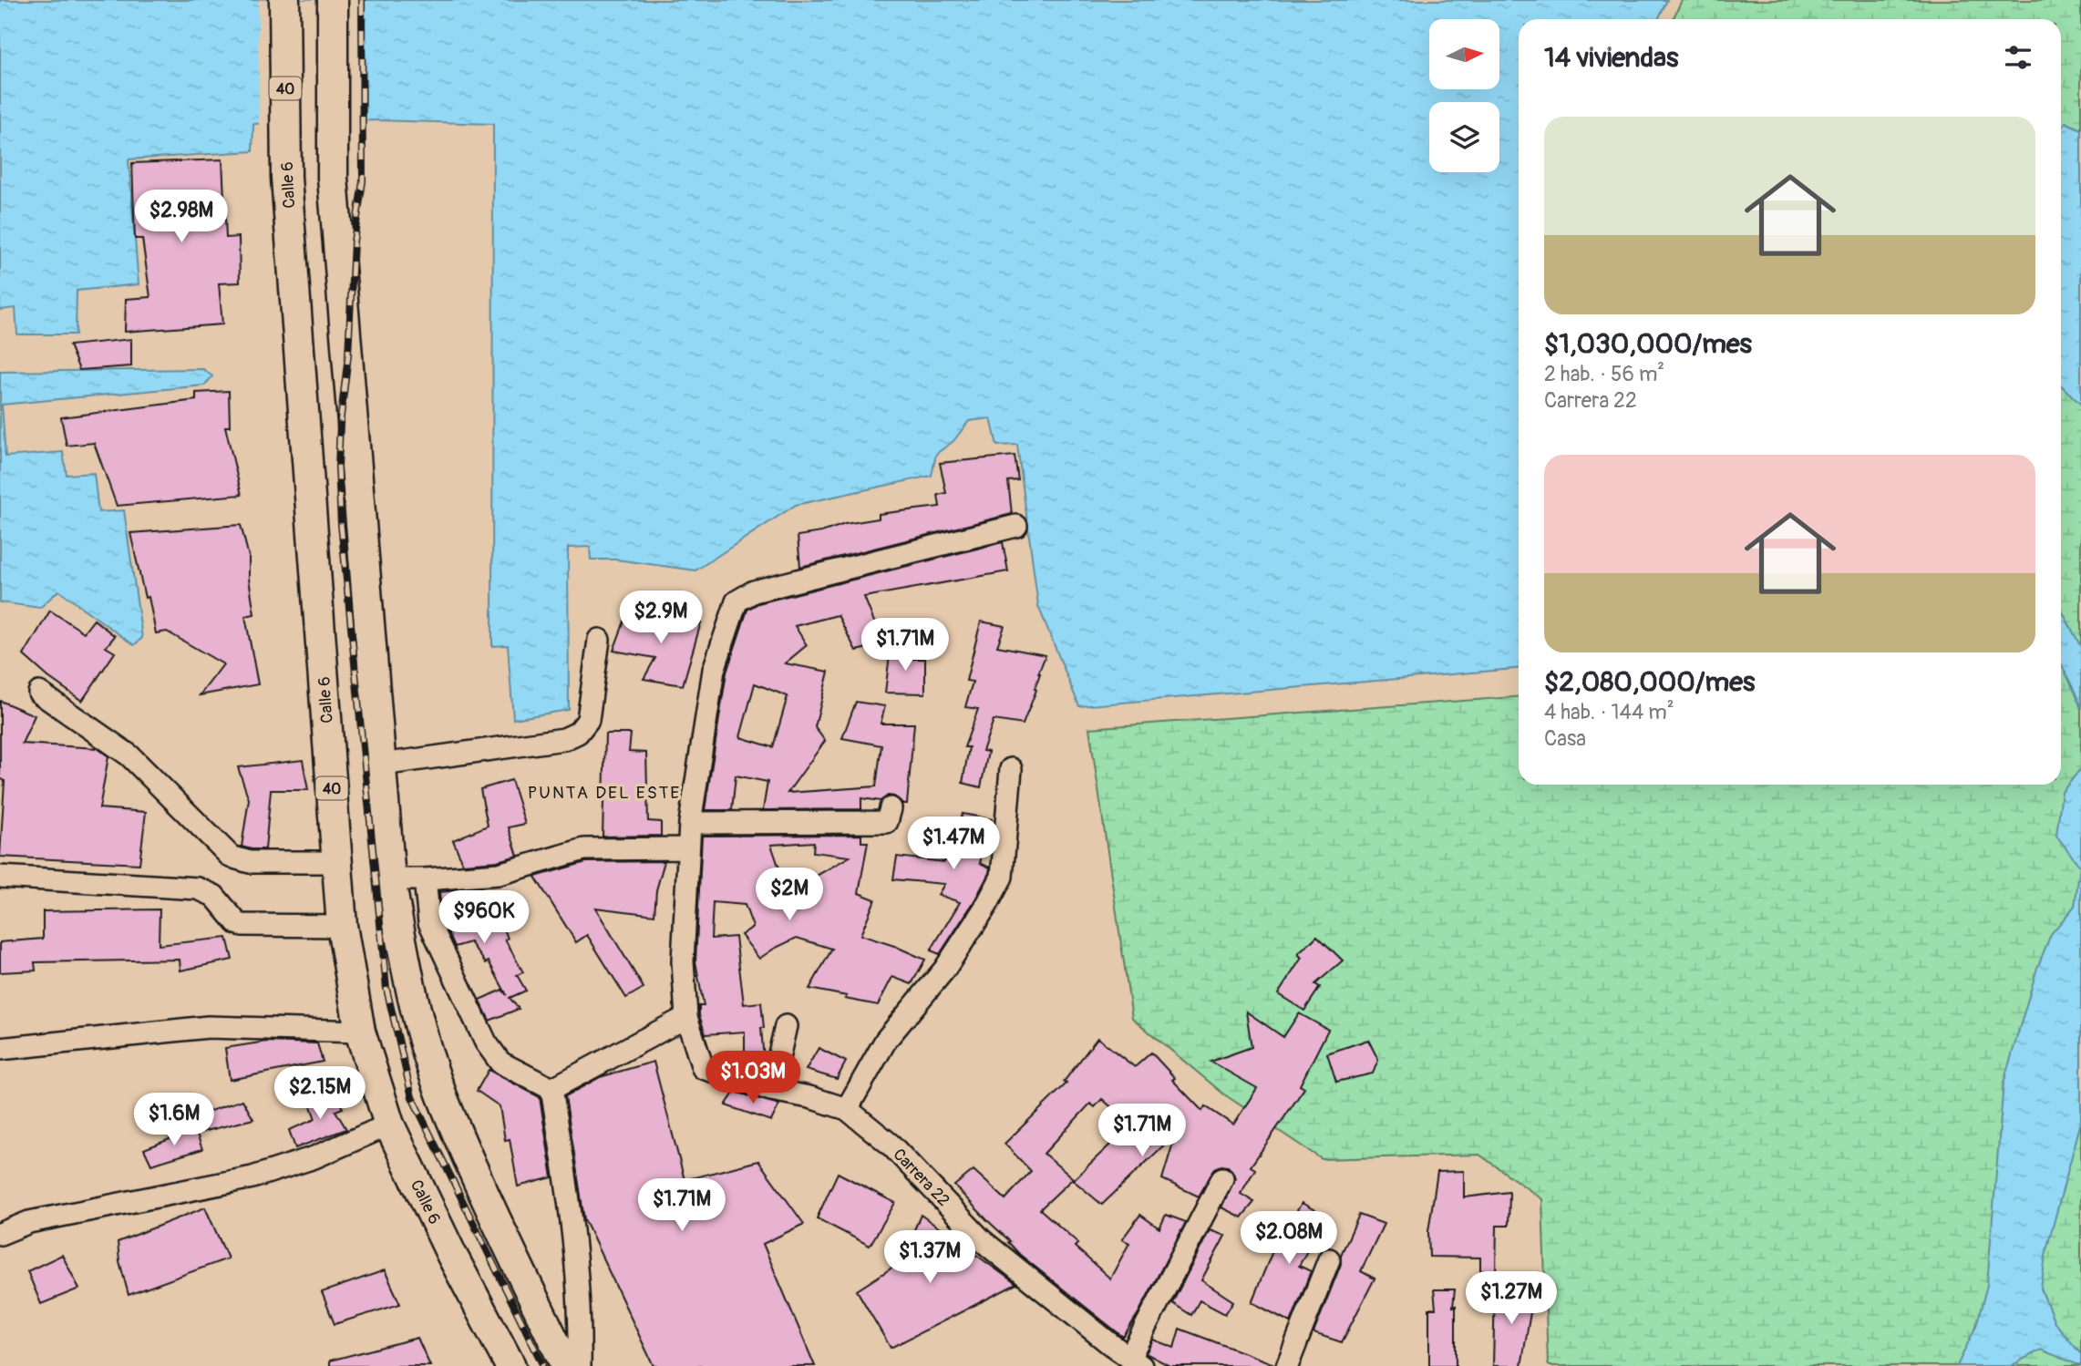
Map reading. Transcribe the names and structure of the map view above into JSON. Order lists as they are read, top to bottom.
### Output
{
  "streets": {
    "highway": ["40", "Calle 6"],
    "street": ["Carrera 22"]
  },
  "districts": ["PUNTA DEL ESTE"],
  "north": "right",
  "page": {
    "heading": "14 viviendas",
    "list": [
      {
        "name": "$1,030,000/mes",
        "note": "2 hab. · 56 m² · Carrera 22"
      },
      {
        "name": "$2,080,000/mes",
        "note": "4 hab. · 144 m² · Casa"
      }
    ],
    "price": [
      "$2.98M",
      "$2.9M",
      "$1.71M",
      "$1.47M",
      "$2M",
      "$960K",
      "$1.03M",
      "$2.15M",
      "$1.6M",
      "$1.71M",
      "$1.71M",
      "$2.08M",
      "$1.37M",
      "$1.27M"
    ]
  }
}
